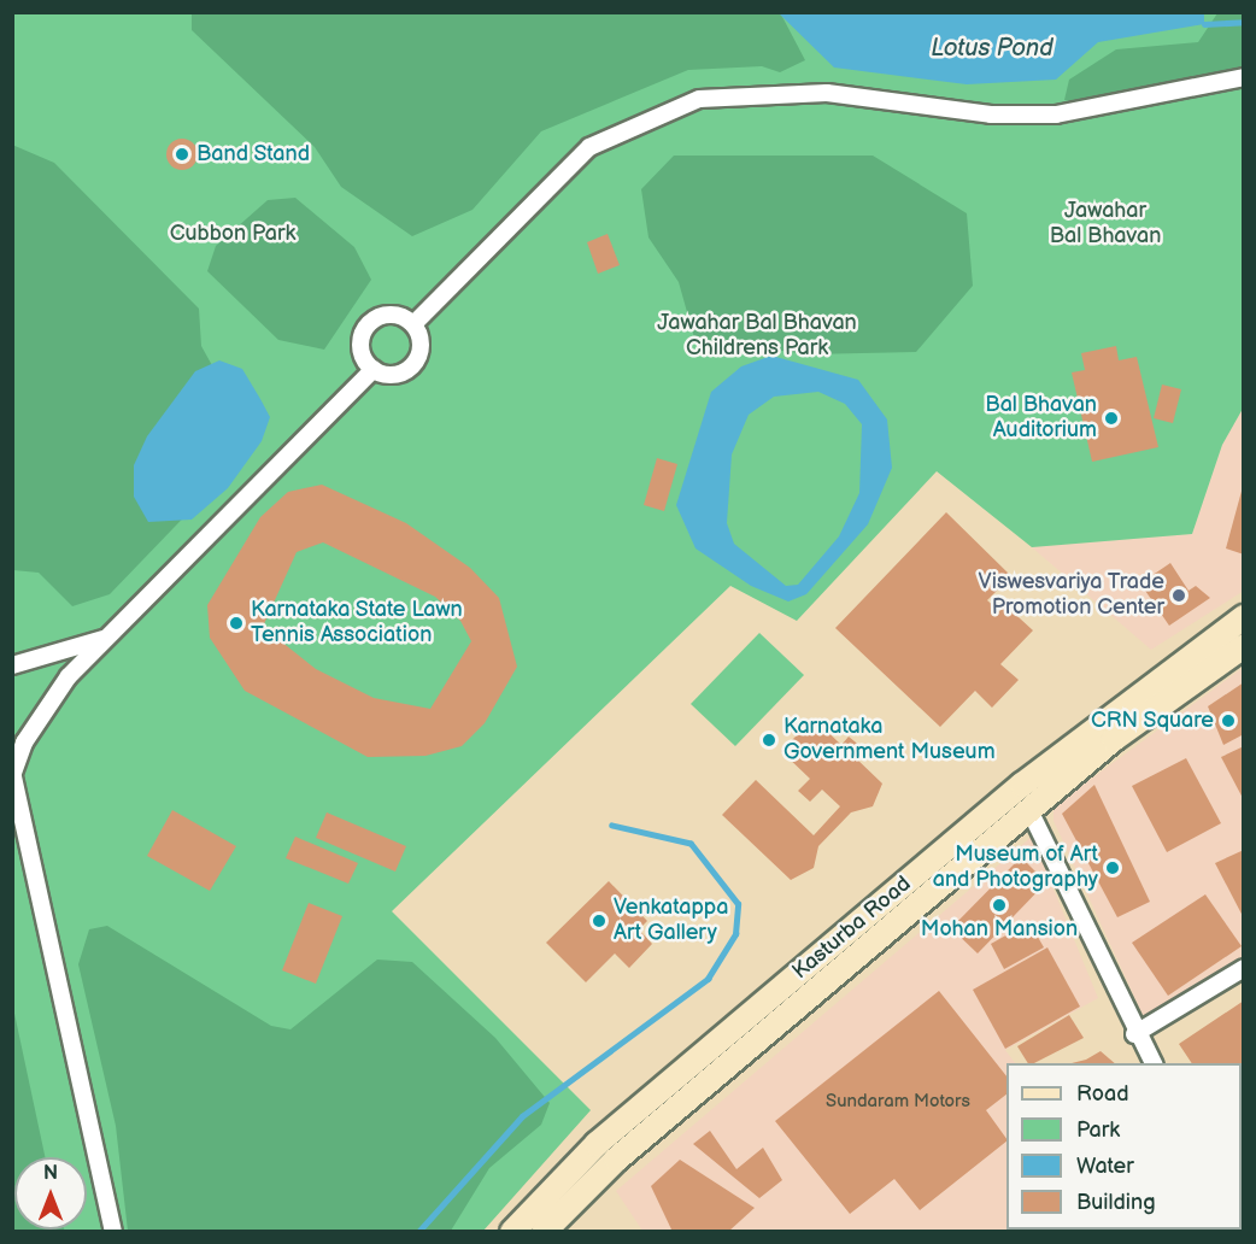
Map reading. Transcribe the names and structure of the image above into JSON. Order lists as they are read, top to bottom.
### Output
{
  "streets": {
    "main road": ["Kasturba Road"]
  },
  "water": ["Lotus Pond"],
  "parks": ["Jawahar Bal Bhavan", "Cubbon Park", "Jawahar Bal Bhavan Childrens Park"],
  "places": [
    "Band Stand",
    "Bal Bhavan Auditorium",
    "Viswesvariya Trade Promotion Center",
    "Karnataka State Lawn Tennis Association",
    "CRN Square",
    "Karnataka Government Museum",
    "Museum of Art and Photography",
    "Mohan Mansion",
    "Venkatappa Art Gallery"
  ],
  "house_numbers": ["Sundaram Motors"],
  "legend": [
    "Road",
    "Park",
    "Water",
    "Building"
  ],
  "north": "top"
}
